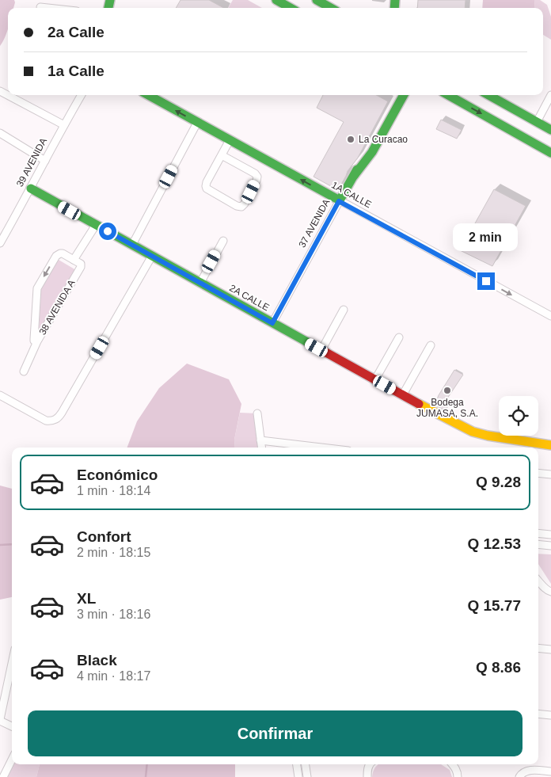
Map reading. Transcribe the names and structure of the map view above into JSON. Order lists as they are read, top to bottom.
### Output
{
  "streets": {
    "main road": ["1A CALLE", "37 AVENIDA", "2A CALLE"],
    "street": ["39 AVENIDA", "38 AVENIDA A"]
  },
  "crossings": [
    ["39 AVENIDA", "2A CALLE"],
    ["1A CALLE", "37 AVENIDA"],
    ["37 AVENIDA", "2A CALLE"]
  ],
  "places": ["La Curacao", "Bodega JUMASA, S.A."],
  "page": {
    "banner": ["2a Calle", "1a Calle"],
    "bubble": "2 min",
    "list": [
      {
        "name": "Económico",
        "note": "1 min · 18:14",
        "value": "Q 9.28"
      },
      {
        "name": "Confort",
        "note": "2 min · 18:15",
        "value": "Q 12.53"
      },
      {
        "name": "XL",
        "note": "3 min · 18:16",
        "value": "Q 15.77"
      },
      {
        "name": "Black",
        "note": "4 min · 18:17",
        "value": "Q 8.86"
      }
    ],
    "buttons": "Confirmar"
  }
}
